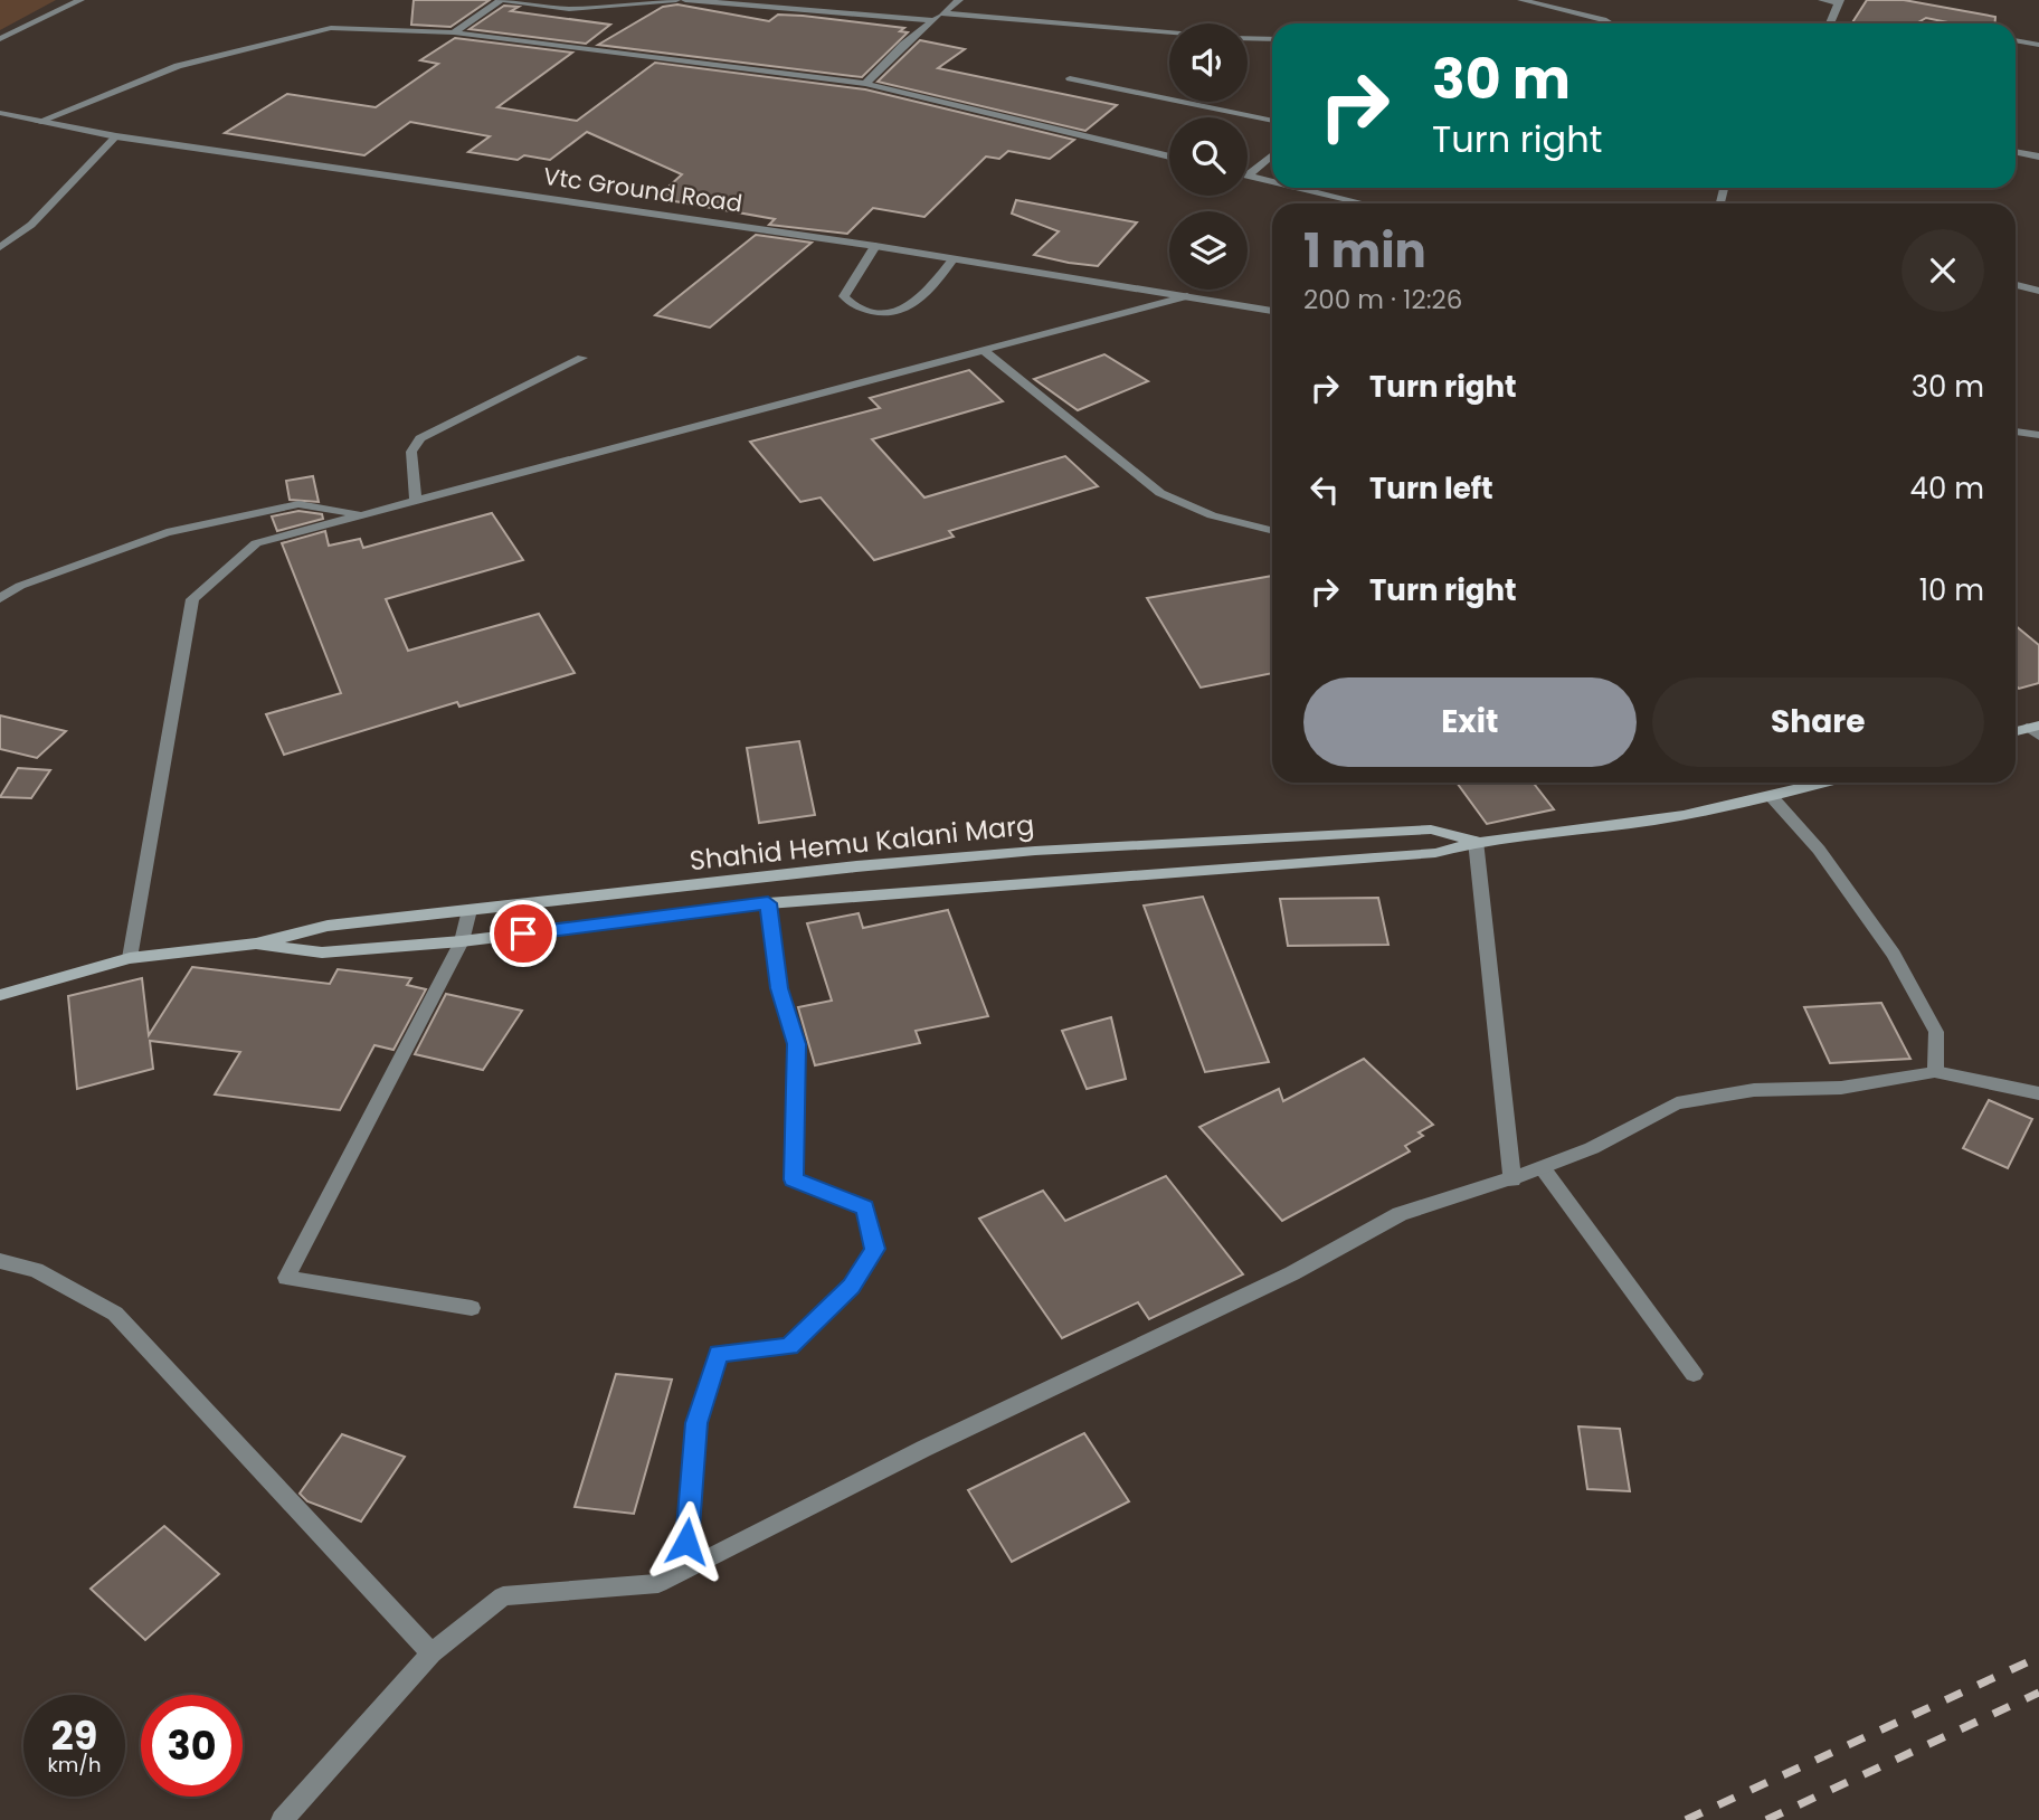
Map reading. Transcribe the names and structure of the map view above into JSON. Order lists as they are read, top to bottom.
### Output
{
  "streets": {
    "main road": ["Shahid Hemu Kalani Marg"],
    "street": ["Vtc Ground Road"]
  },
  "page": {
    "turn": ["30 m", "Turn right"],
    "heading": ["1 min", "200 m · 12:26"],
    "list": [
      {
        "name": "Turn right",
        "value": "30 m"
      },
      {
        "name": "Turn left",
        "value": "40 m"
      },
      {
        "name": "Turn right",
        "value": "10 m"
      }
    ],
    "buttons": ["Exit", "Share"],
    "speed": "29 km/h",
    "limit": "30"
  }
}
